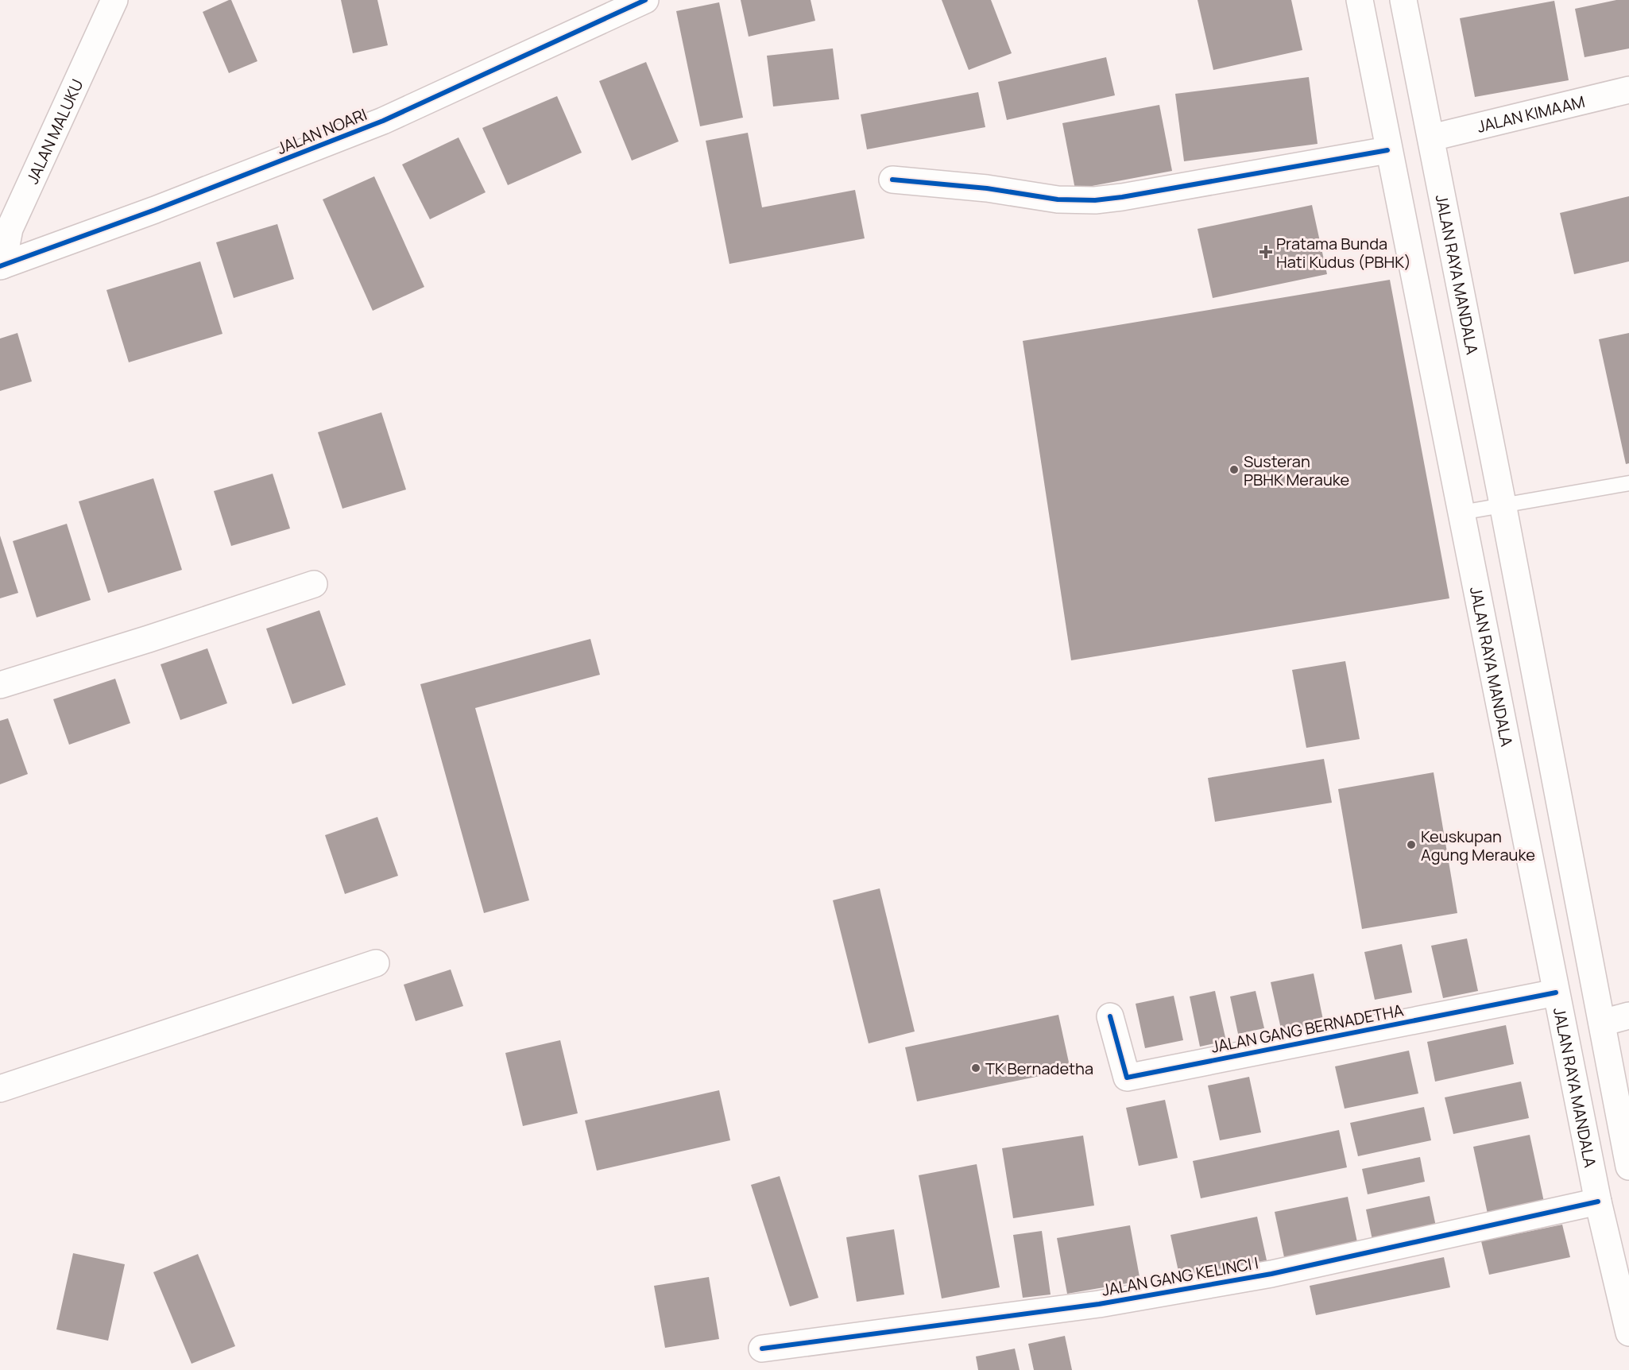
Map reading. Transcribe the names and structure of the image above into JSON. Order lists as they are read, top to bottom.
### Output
{
  "streets": {
    "main road": [
      "JALAN KIMAAM",
      "JALAN MALUKU",
      "JALAN NOARI",
      "JALAN RAYA MANDALA",
      "JALAN GANG BERNADETHA",
      "JALAN GANG KELINCI I"
    ]
  },
  "crossings": [
    ["JALAN KIMAAM", "JALAN RAYA MANDALA"],
    ["JALAN MALUKU", "JALAN NOARI"],
    ["JALAN RAYA MANDALA", "JALAN GANG BERNADETHA"],
    ["JALAN RAYA MANDALA", "JALAN GANG KELINCI I"]
  ],
  "places": {
    "health": ["Pratama Bunda Hati Kudus (PBHK)"],
    "other": ["Susteran PBHK Merauke", "Keuskupan Agung Merauke", "TK Bernadetha"]
  }
}
